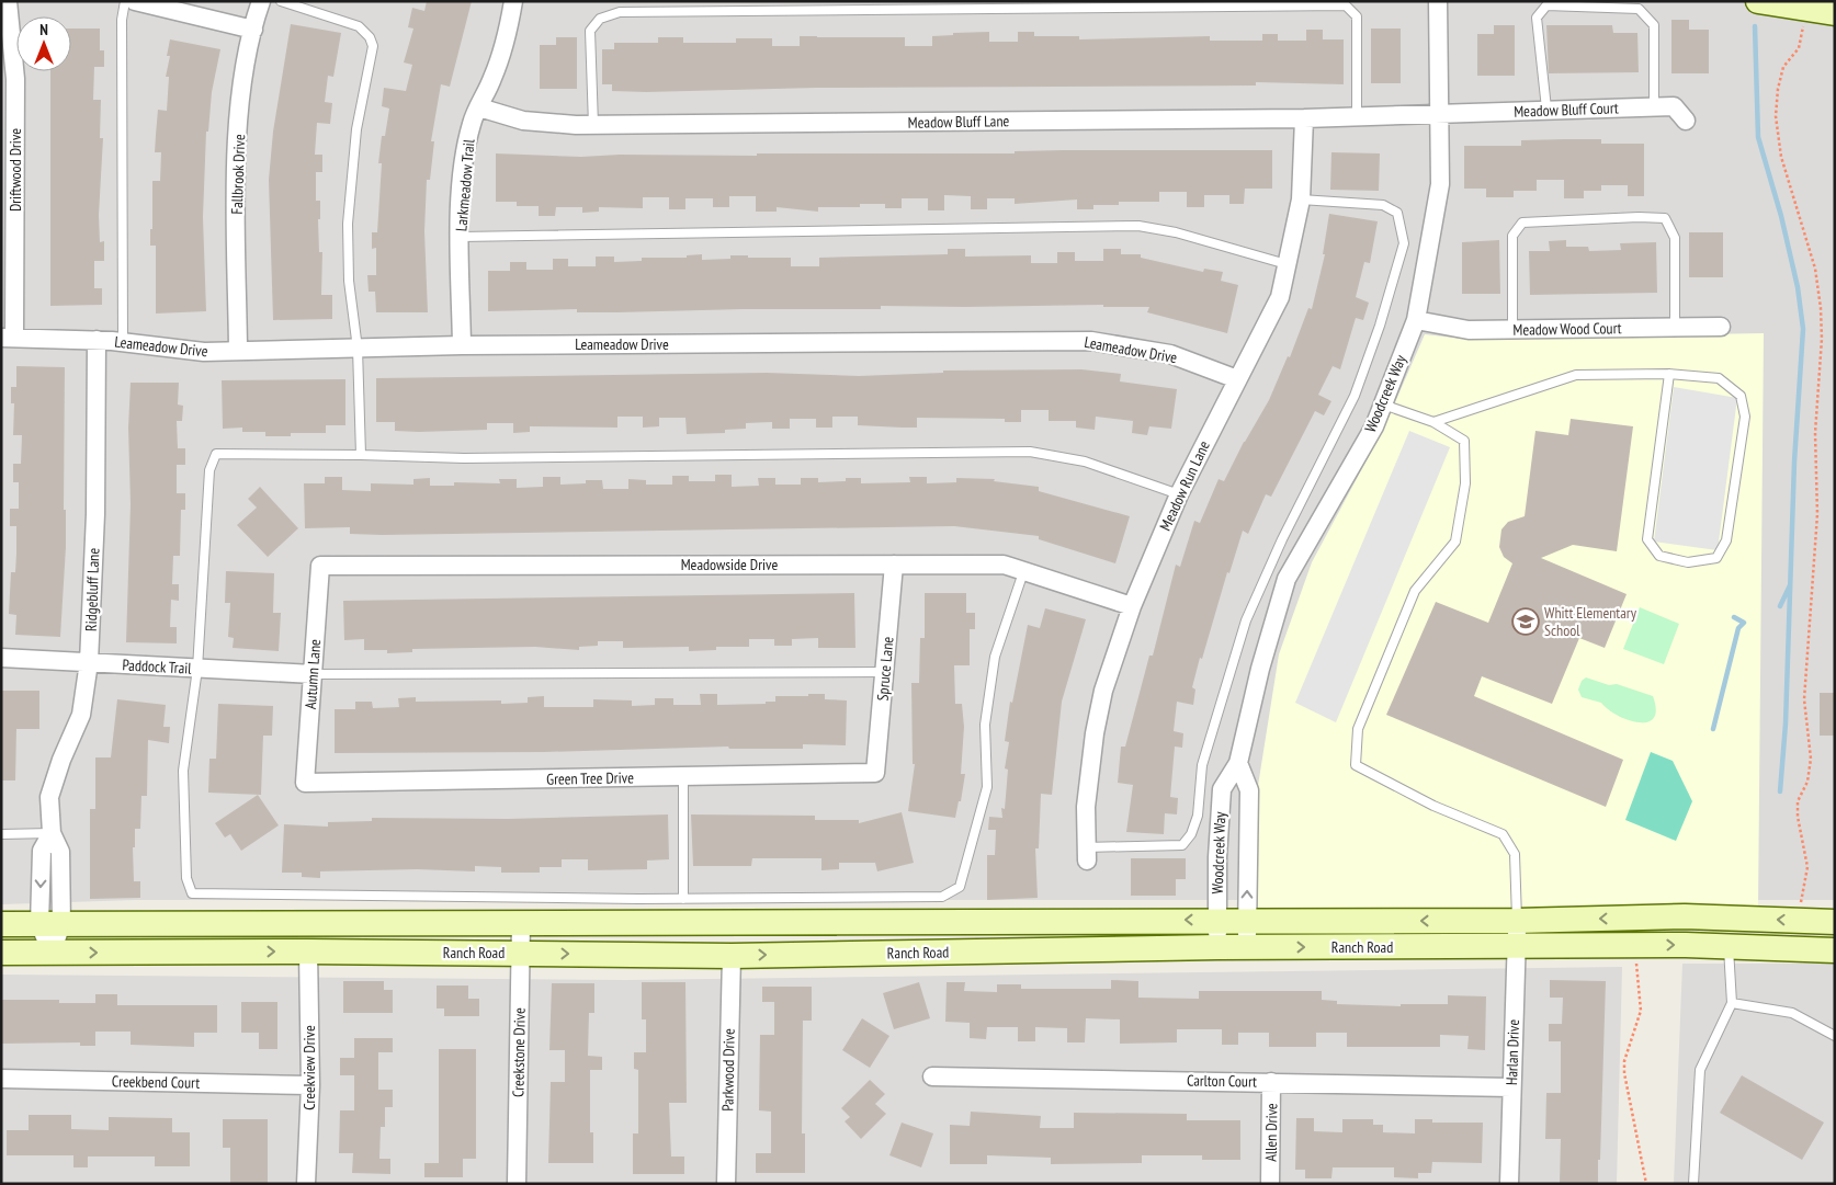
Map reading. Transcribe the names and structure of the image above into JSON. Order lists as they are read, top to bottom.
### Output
{
  "streets": {
    "main road": ["Ranch Road"],
    "street": [
      "Meadow Bluff Court",
      "Meadow Bluff Lane",
      "Driftwood Drive",
      "Fallbrook Drive",
      "Larkmeadow Trail",
      "Meadow Wood Court",
      "Leameadow Drive",
      "Woodcreek Way",
      "Meadow Run Lane",
      "Meadowside Drive",
      "Ridgebluff Lane",
      "Paddock Trail",
      "Spruce Lane",
      "Autumn Lane",
      "Green Tree Drive",
      "Creekstone Drive",
      "Harlan Drive",
      "Creekview Drive",
      "Parkwood Drive",
      "Carlton Court",
      "Creekbend Court",
      "Allen Drive"
    ]
  },
  "crossings": [
    ["Meadow Bluff Court", "Meadow Bluff Lane"],
    ["Meadow Bluff Court", "Woodcreek Way"],
    ["Meadow Bluff Lane", "Larkmeadow Trail"],
    ["Meadow Bluff Lane", "Woodcreek Way"],
    ["Meadow Bluff Lane", "Meadow Run Lane"],
    ["Driftwood Drive", "Leameadow Drive"],
    ["Fallbrook Drive", "Leameadow Drive"],
    ["Larkmeadow Trail", "Leameadow Drive"],
    ["Meadow Wood Court", "Woodcreek Way"],
    ["Leameadow Drive", "Meadow Run Lane"],
    ["Leameadow Drive", "Ridgebluff Lane"],
    ["Woodcreek Way", "Ranch Road"],
    ["Meadow Run Lane", "Meadowside Drive"],
    ["Meadowside Drive", "Spruce Lane"],
    ["Meadowside Drive", "Autumn Lane"],
    ["Ridgebluff Lane", "Paddock Trail"],
    ["Ridgebluff Lane", "Ranch Road"],
    ["Paddock Trail", "Autumn Lane"],
    ["Spruce Lane", "Green Tree Drive"],
    ["Autumn Lane", "Green Tree Drive"],
    ["Ranch Road", "Creekstone Drive"],
    ["Ranch Road", "Harlan Drive"],
    ["Ranch Road", "Creekview Drive"],
    ["Ranch Road", "Parkwood Drive"],
    ["Harlan Drive", "Carlton Court"],
    ["Creekview Drive", "Creekbend Court"],
    ["Carlton Court", "Allen Drive"]
  ],
  "places": {
    "school or university": ["Whitt Elementary School"]
  },
  "north": "top"
}
